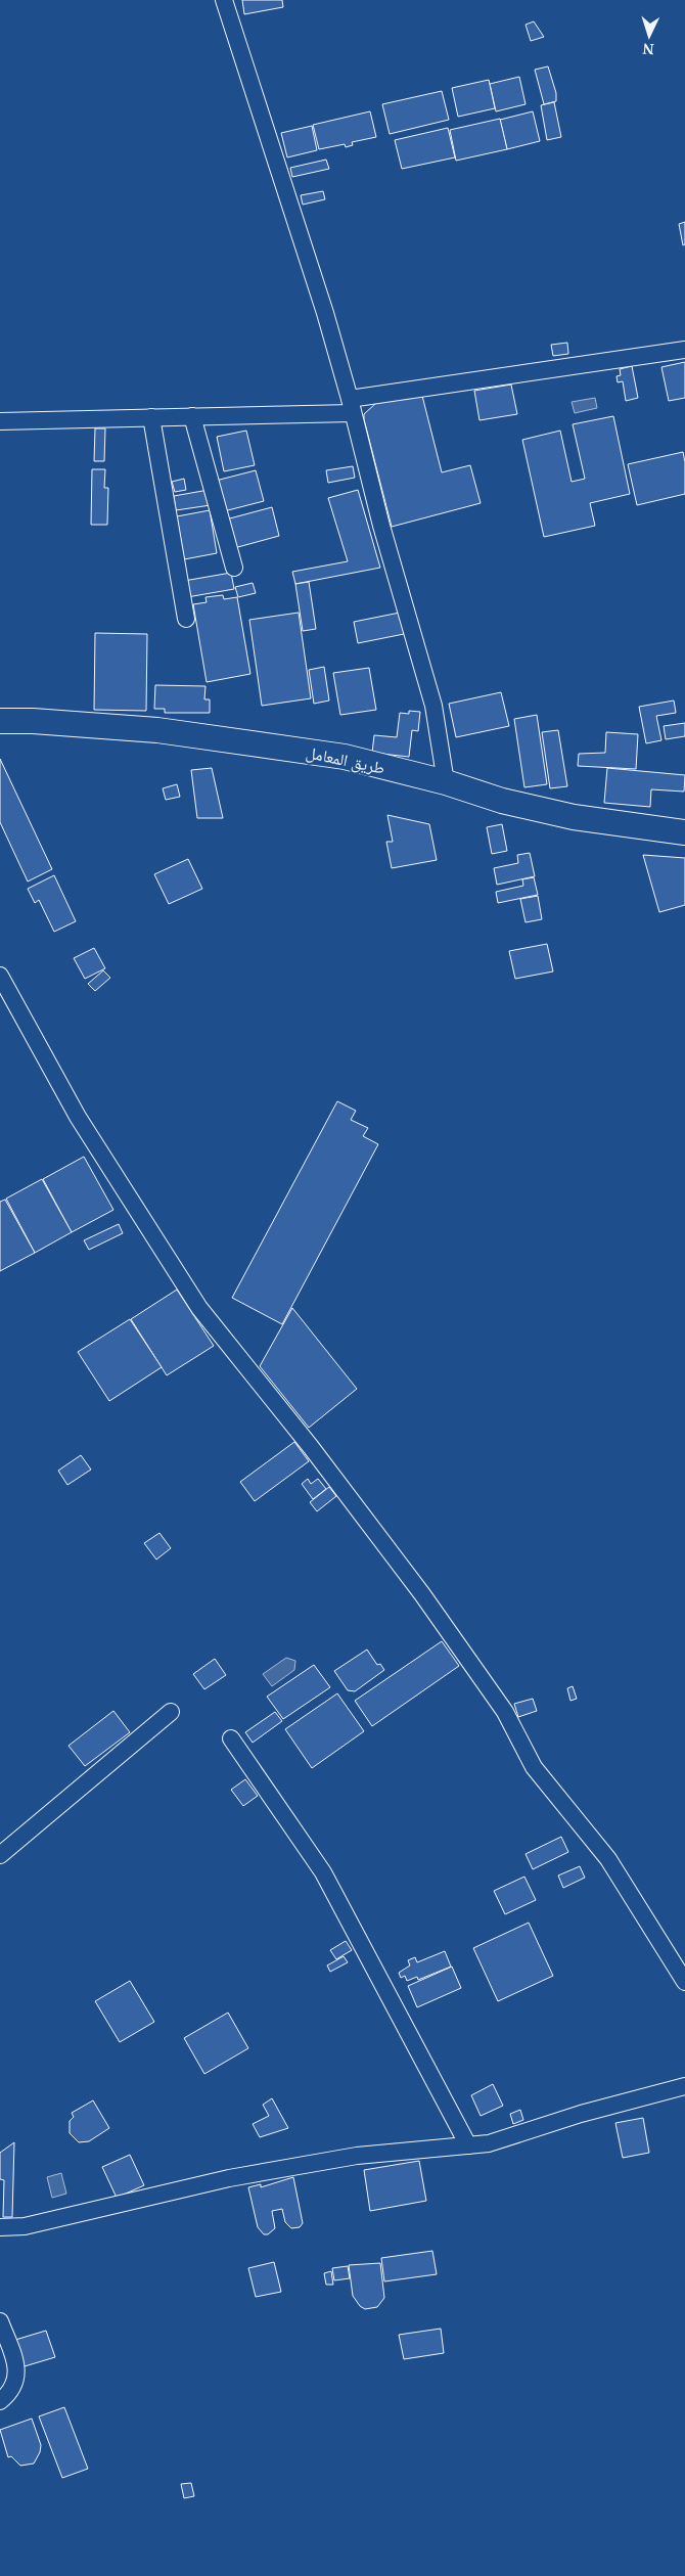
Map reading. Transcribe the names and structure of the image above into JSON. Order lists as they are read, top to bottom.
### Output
{
  "streets": {
    "main road": ["طريق المعامل"]
  },
  "north": "bottom"
}
